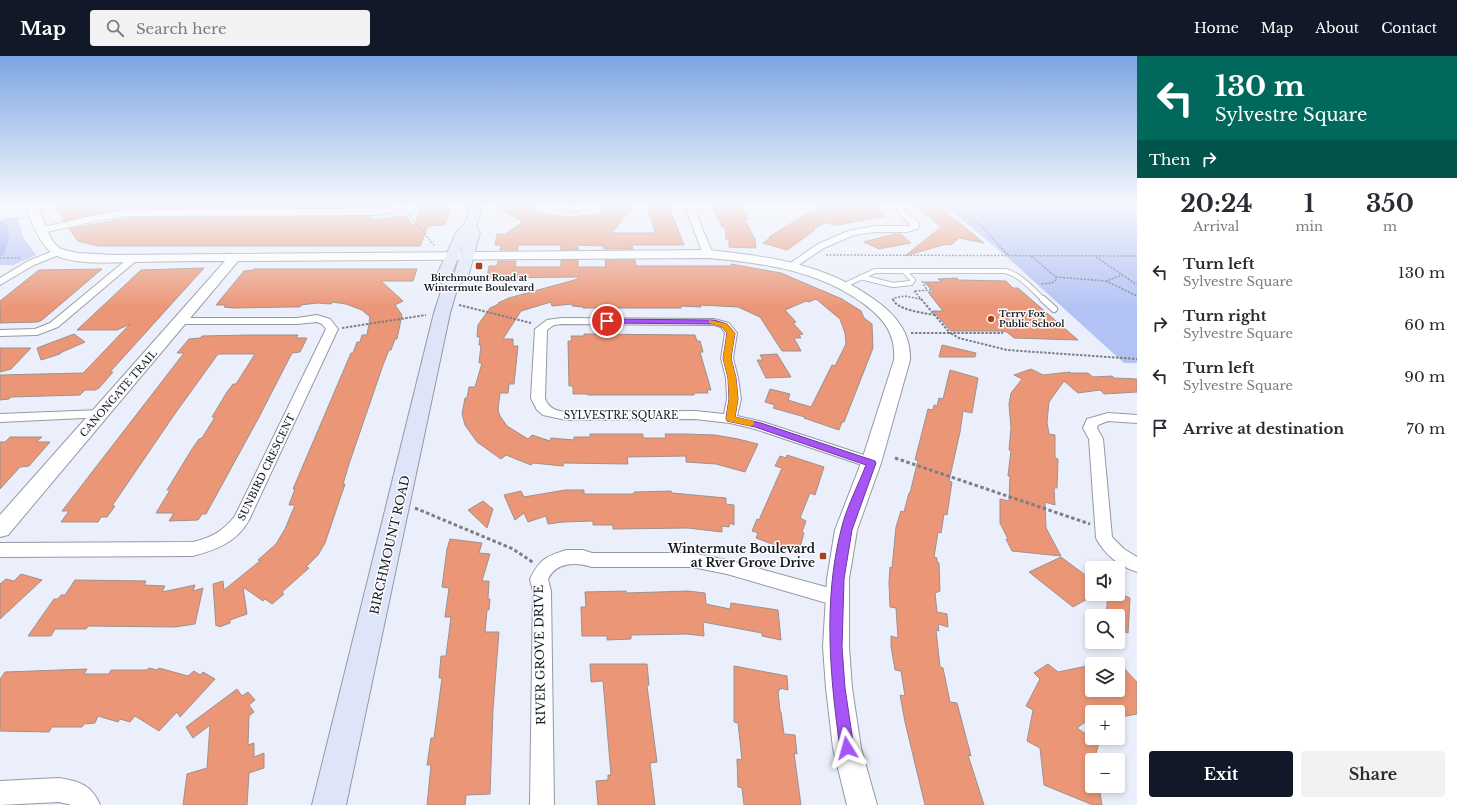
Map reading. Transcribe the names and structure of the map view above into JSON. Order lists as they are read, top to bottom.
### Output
{
  "streets": {
    "main road": ["BIRCHMOUNT ROAD"],
    "street": [
      "CANONGATE TRAIL",
      "SYLVESTRE SQUARE",
      "SUNBIRD CRESCENT",
      "RIVER GROVE DRIVE"
    ]
  },
  "places": {
    "transit": ["Birchmount Road at Wintermute Boulevard", "Wintermute Boulevard at Rver Grove Drive"],
    "other": ["Terry Fox Public School"]
  },
  "page": {
    "header": "Map",
    "search": "Search here",
    "nav": [
      "Home",
      "Map",
      "About",
      "Contact"
    ],
    "turn": ["130 m", "Sylvestre Square"],
    "then": "Then",
    "eta": [
      "20:24",
      "Arrival",
      "1",
      "min",
      "350",
      "m"
    ],
    "list": [
      {
        "name": "Turn left",
        "note": "Sylvestre Square",
        "value": "130 m"
      },
      {
        "name": "Turn right",
        "note": "Sylvestre Square",
        "value": "60 m"
      },
      {
        "name": "Turn left",
        "note": "Sylvestre Square",
        "value": "90 m"
      },
      {
        "name": "Arrive at destination",
        "value": "70 m"
      }
    ],
    "map_buttons": ["+", "−"],
    "buttons": ["Exit", "Share"]
  }
}
